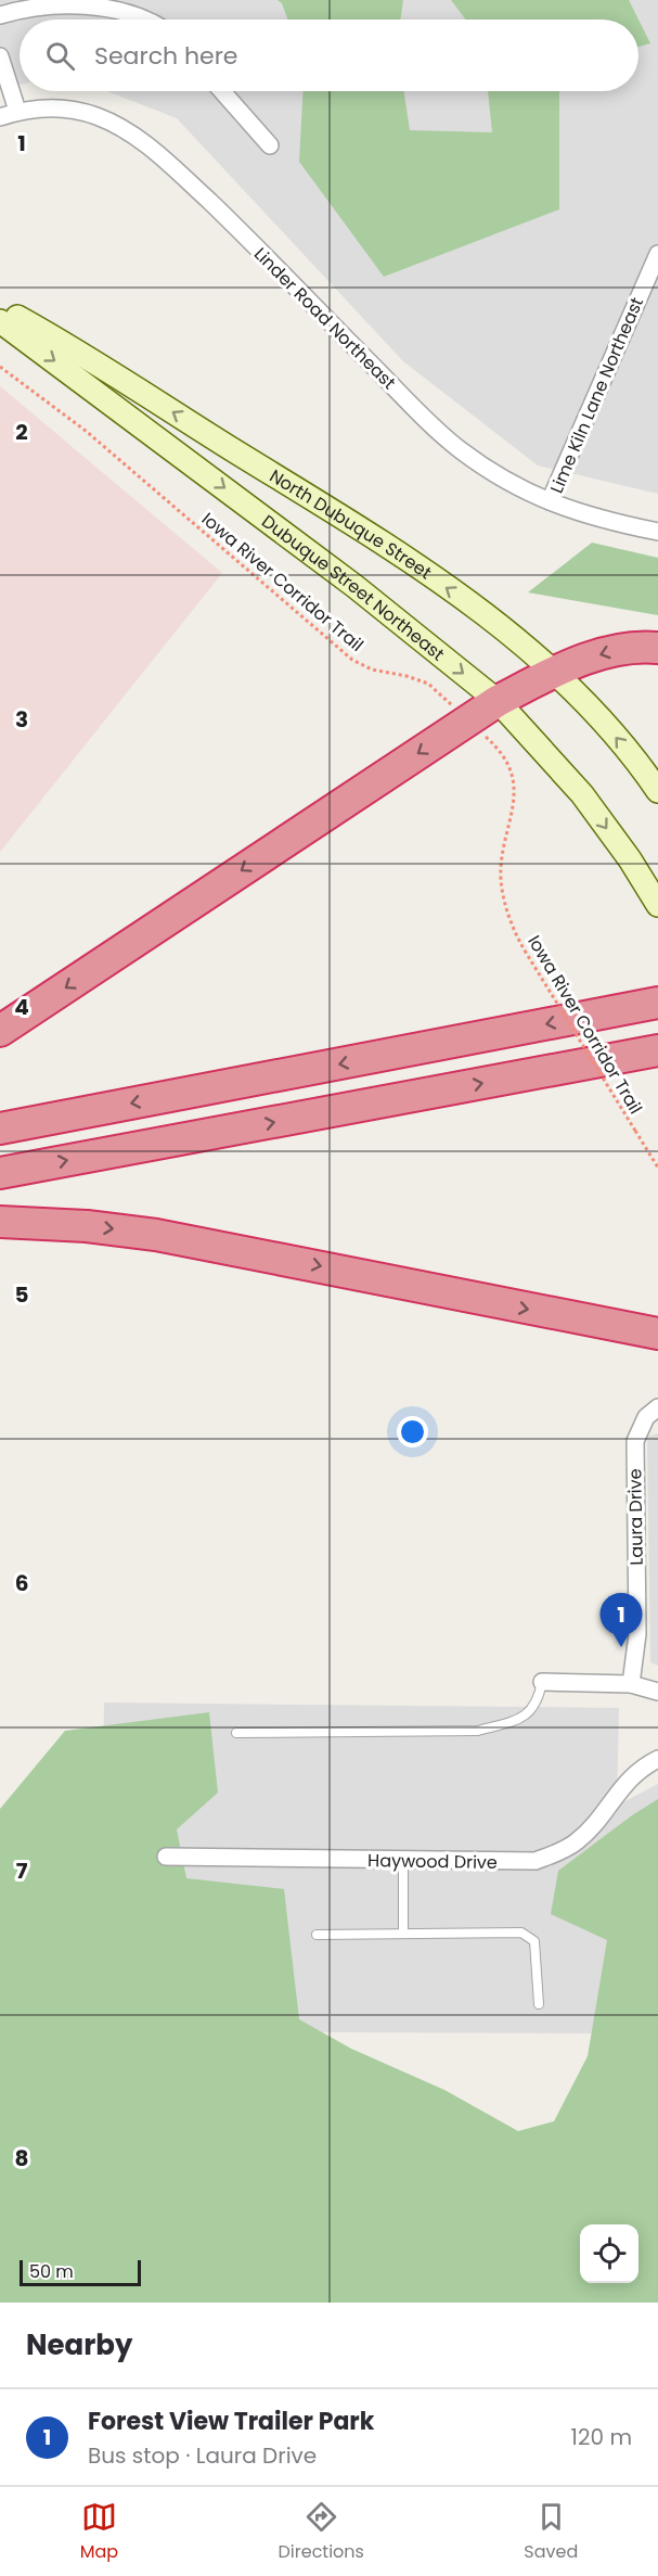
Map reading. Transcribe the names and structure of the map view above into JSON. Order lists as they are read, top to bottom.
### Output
{
  "streets": {
    "main road": ["North Dubuque Street", "Dubuque Street Northeast"],
    "street": [
      "Linder Road Northeast",
      "Lime Kiln Lane Northeast",
      "Laura Drive",
      "Haywood Drive"
    ],
    "path": ["Iowa River Corridor Trail"]
  },
  "crossings": [
    ["Linder Road Northeast", "Lime Kiln Lane Northeast"]
  ],
  "one_way": ["North Dubuque Street", "Dubuque Street Northeast"],
  "scale_bar": "50 m",
  "page": {
    "search": "Search here",
    "pins": "1",
    "scale": "50 m",
    "heading": "Nearby",
    "list": [
      {
        "mark": "1",
        "name": "Forest View Trailer Park",
        "note": "Bus stop · Laura Drive",
        "value": "120 m"
      }
    ],
    "nav": ["Map", "Directions", "Saved"]
  },
  "grid": {
    "rows": [
      "1",
      "2",
      "3",
      "4",
      "5",
      "6",
      "7",
      "8"
    ]
  }
}
